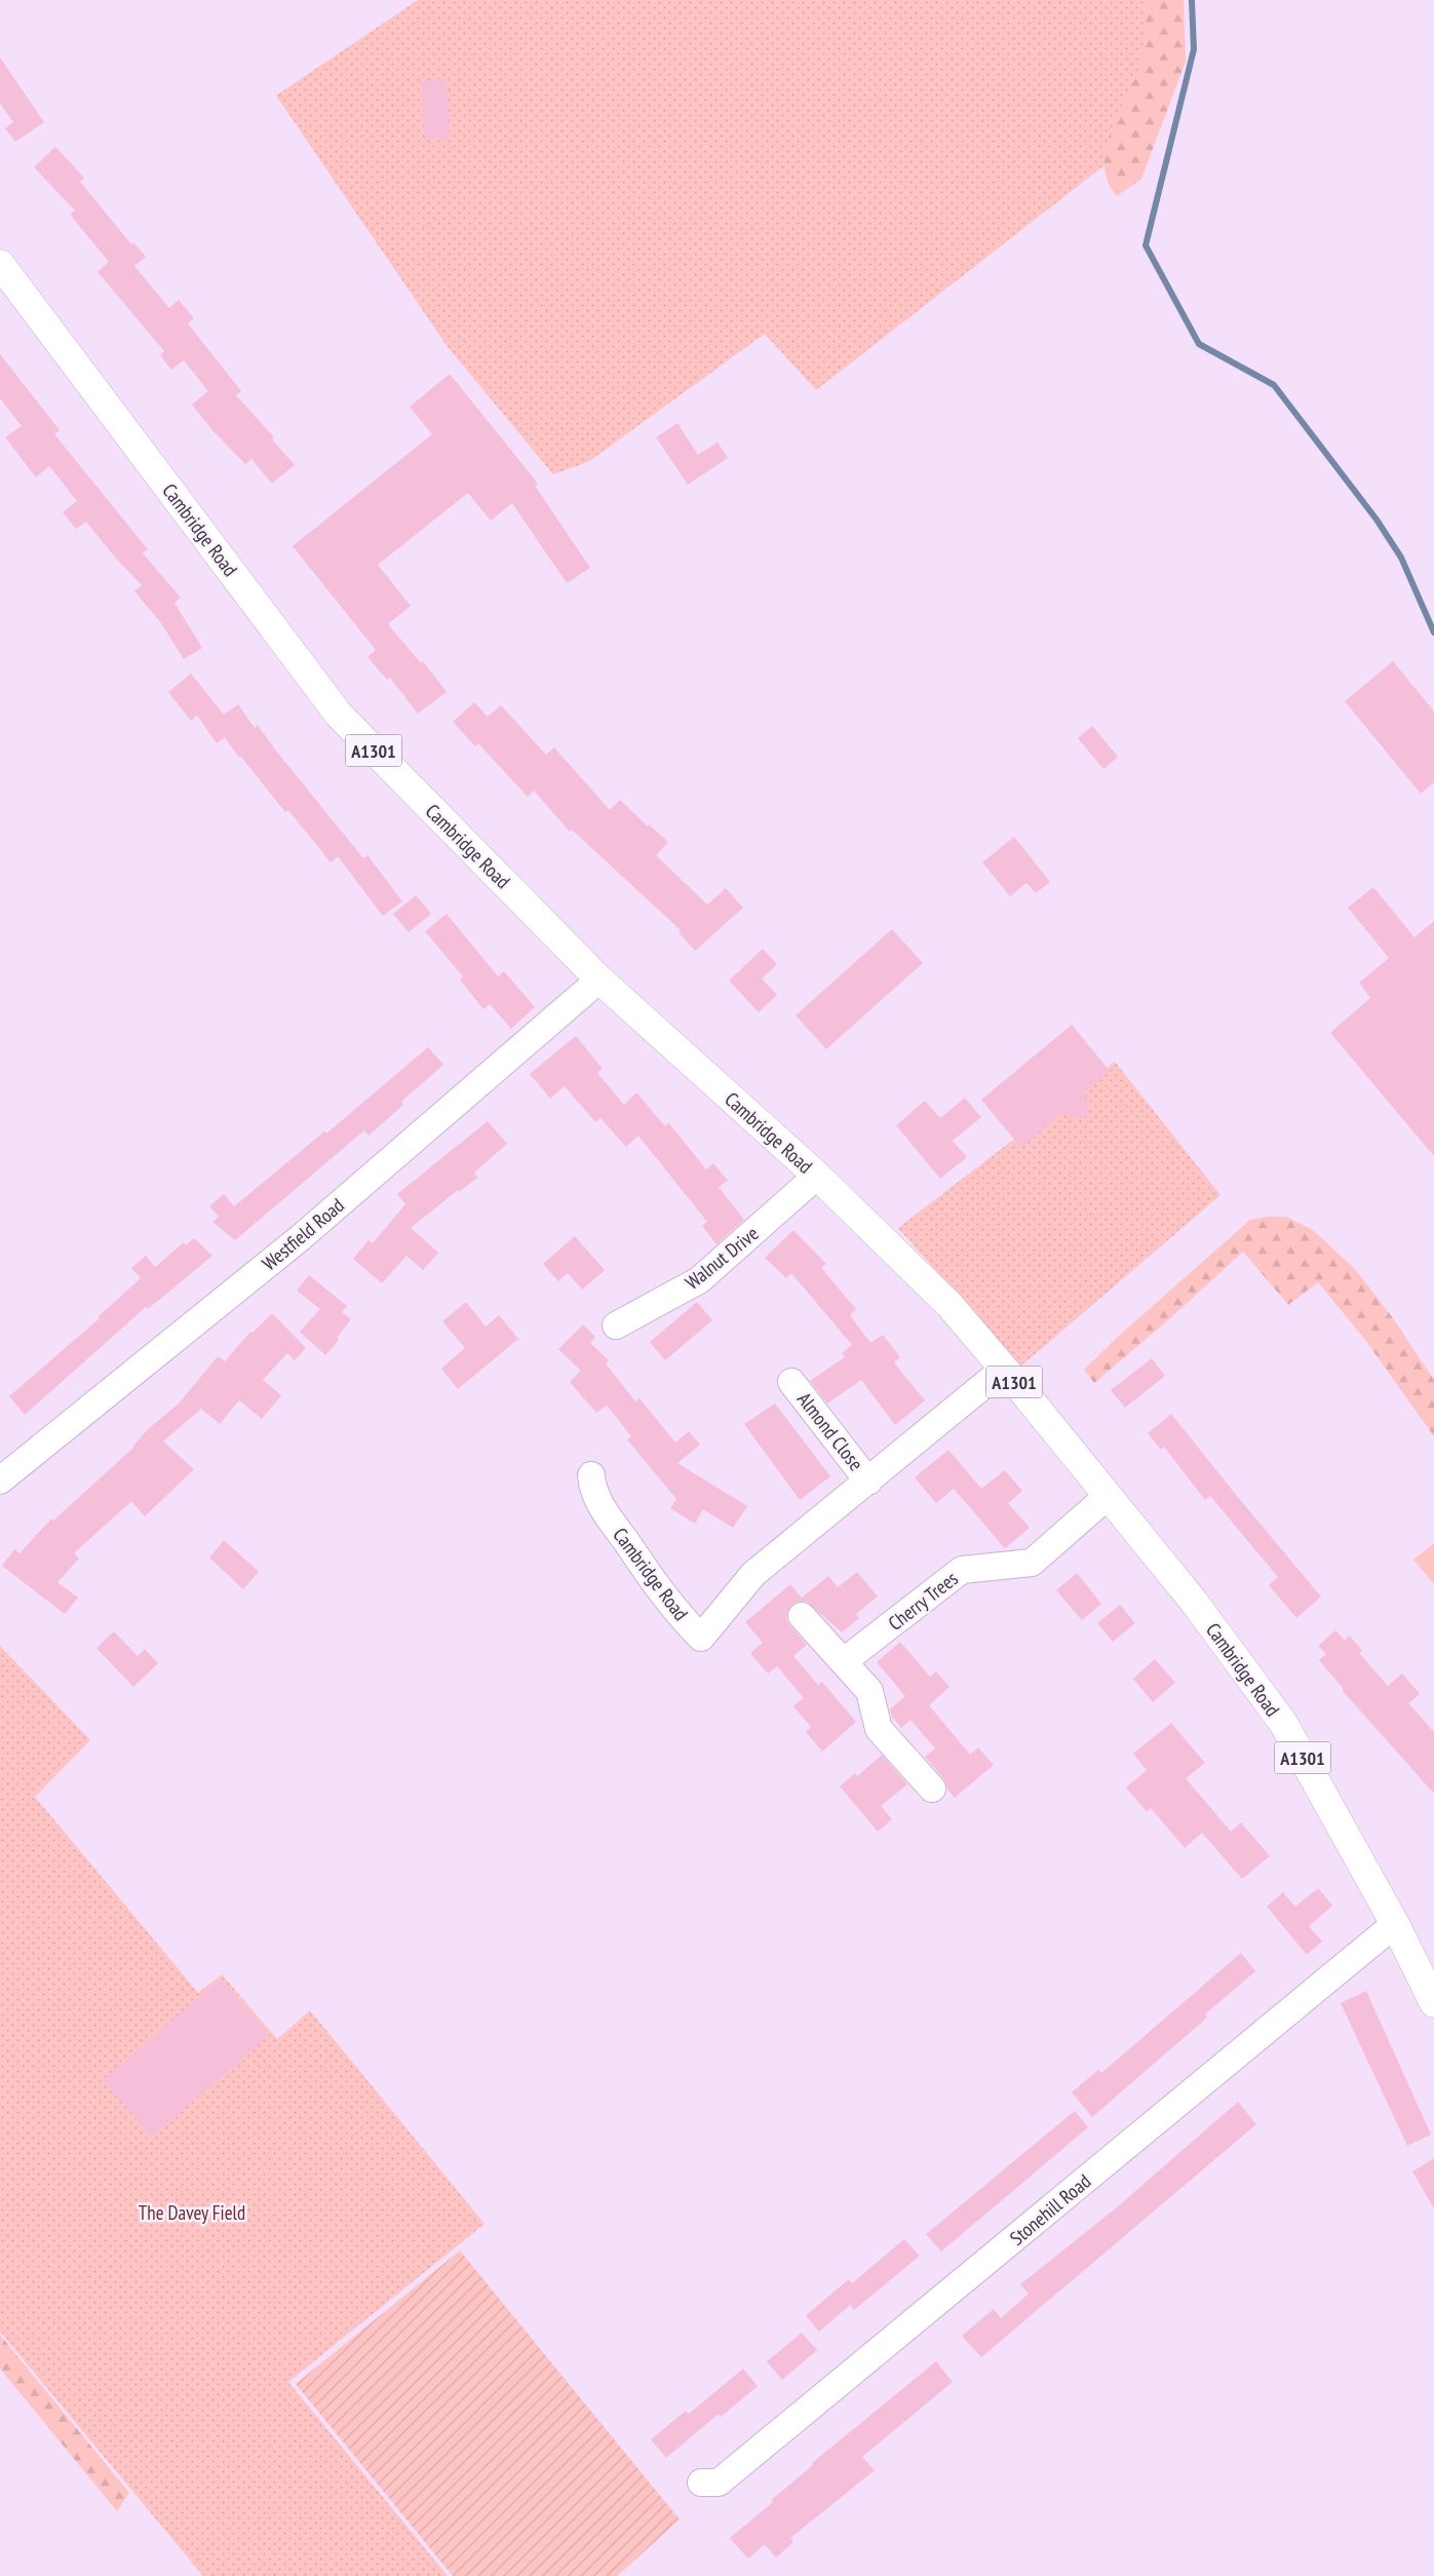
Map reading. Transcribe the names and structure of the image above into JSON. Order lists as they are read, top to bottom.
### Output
{
  "streets": {
    "main road": ["Cambridge Road", "A1301"],
    "street": [
      "Westfield Road",
      "Walnut Drive",
      "Almond Close",
      "Cherry Trees",
      "Stonehill Road"
    ]
  },
  "crossings": [
    ["Cambridge Road", "Westfield Road"],
    ["Cambridge Road", "Walnut Drive"],
    ["Cambridge Road", "Almond Close"],
    ["Cambridge Road", "Cherry Trees"],
    ["Cambridge Road", "Stonehill Road"]
  ],
  "parks": ["The Davey Field"]
}
